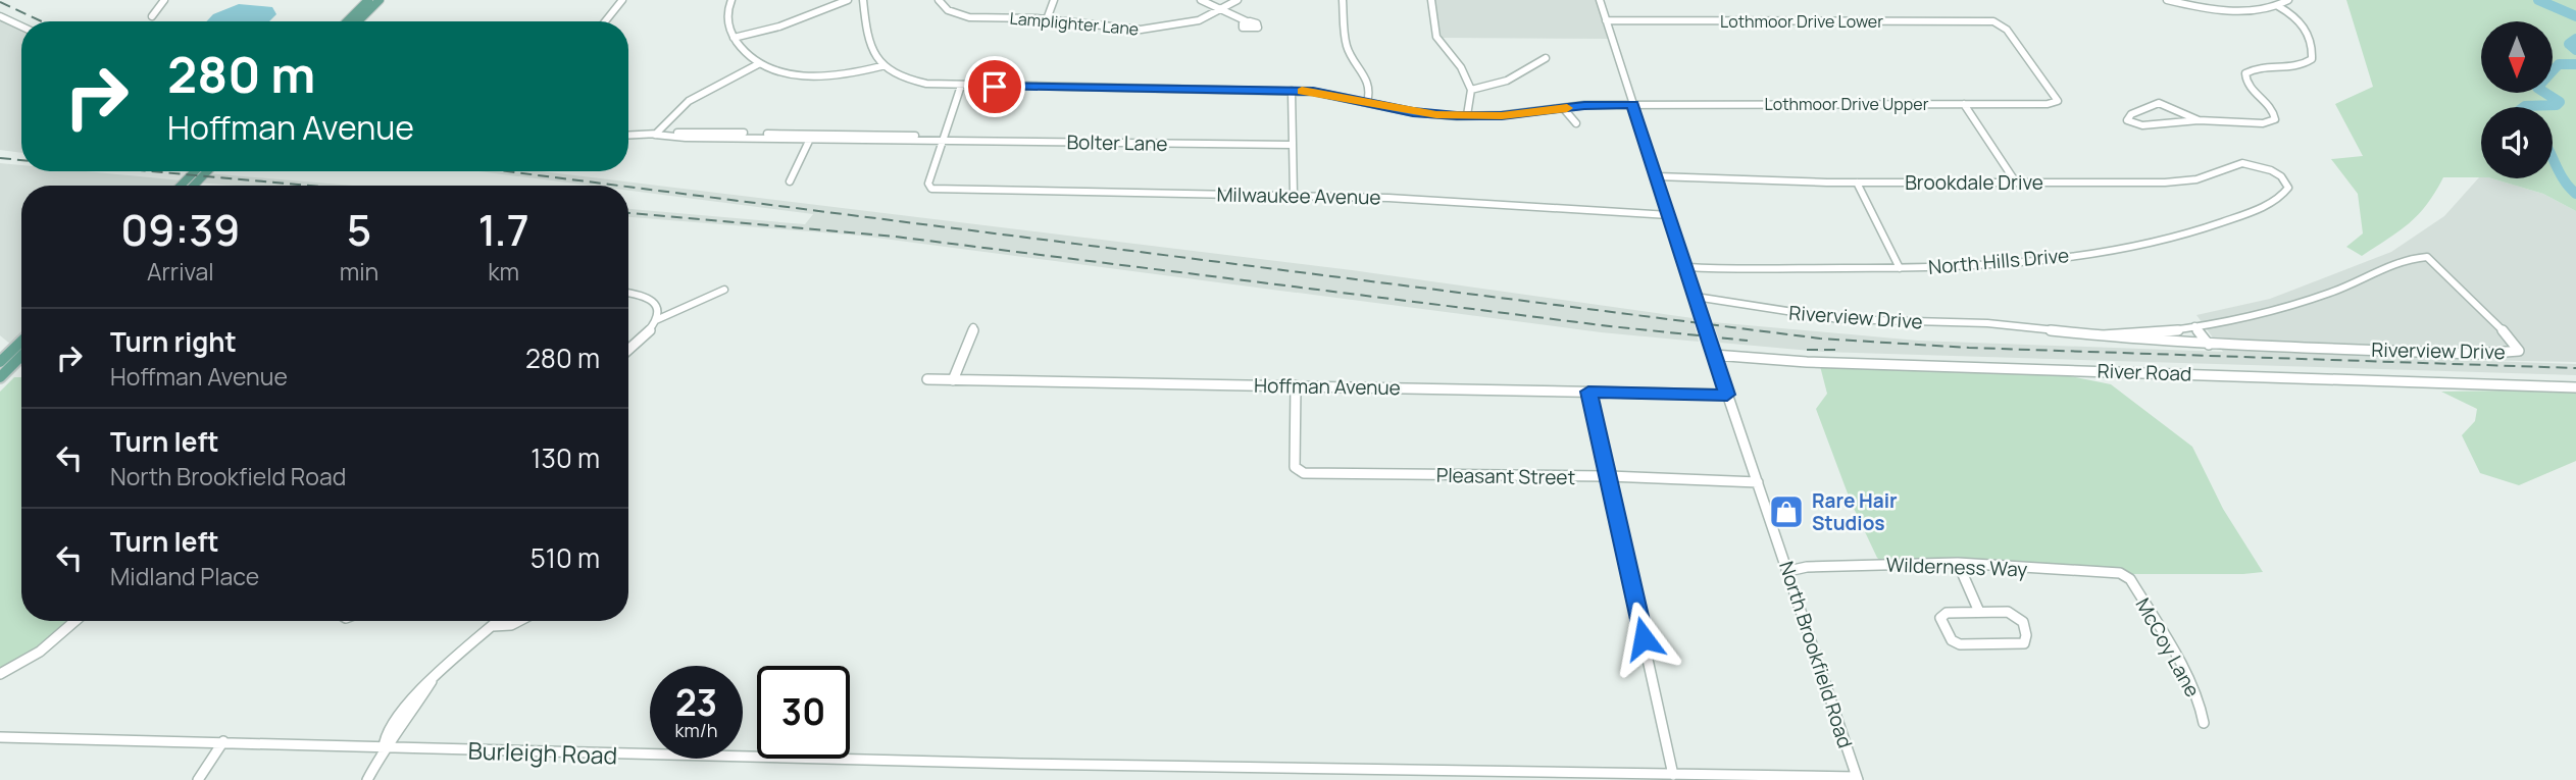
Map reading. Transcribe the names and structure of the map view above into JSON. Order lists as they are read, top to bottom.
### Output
{
  "streets": {
    "street": [
      "Lothmoor Drive Lower",
      "Lamplighter Lane",
      "Lothmoor Drive Upper",
      "Bolter Lane",
      "Brookdale Drive",
      "Milwaukee Avenue",
      "North Hills Drive",
      "Riverview Drive",
      "River Road",
      "Hoffman Avenue",
      "Pleasant Street",
      "Wilderness Way",
      "McCoy Lane",
      "North Brookfield Road",
      "Burleigh Road"
    ]
  },
  "crossings": [
    ["Lothmoor Drive Lower", "Lothmoor Drive Upper"],
    ["Lothmoor Drive Lower", "North Brookfield Road"],
    ["Lothmoor Drive Upper", "North Brookfield Road"],
    ["Bolter Lane", "Milwaukee Avenue"],
    ["Brookdale Drive", "North Hills Drive"],
    ["Brookdale Drive", "North Brookfield Road"],
    ["Milwaukee Avenue", "North Brookfield Road"],
    ["North Hills Drive", "North Brookfield Road"],
    ["Riverview Drive", "North Brookfield Road"],
    ["River Road", "North Brookfield Road"],
    ["Hoffman Avenue", "Pleasant Street"],
    ["Hoffman Avenue", "North Brookfield Road"],
    ["Pleasant Street", "North Brookfield Road"],
    ["Wilderness Way", "McCoy Lane"],
    ["Wilderness Way", "North Brookfield Road"],
    ["North Brookfield Road", "Burleigh Road"]
  ],
  "places": {
    "shop": ["Rare Hair Studios"]
  },
  "north": "bottom",
  "page": {
    "turn": ["280 m", "Hoffman Avenue"],
    "eta": [
      "09:39",
      "Arrival",
      "5",
      "min",
      "1.7",
      "km"
    ],
    "list": [
      {
        "name": "Turn right",
        "note": "Hoffman Avenue",
        "value": "280 m"
      },
      {
        "name": "Turn left",
        "note": "North Brookfield Road",
        "value": "130 m"
      },
      {
        "name": "Turn left",
        "note": "Midland Place",
        "value": "510 m"
      }
    ],
    "speed": "23 km/h",
    "limit": "30"
  }
}
